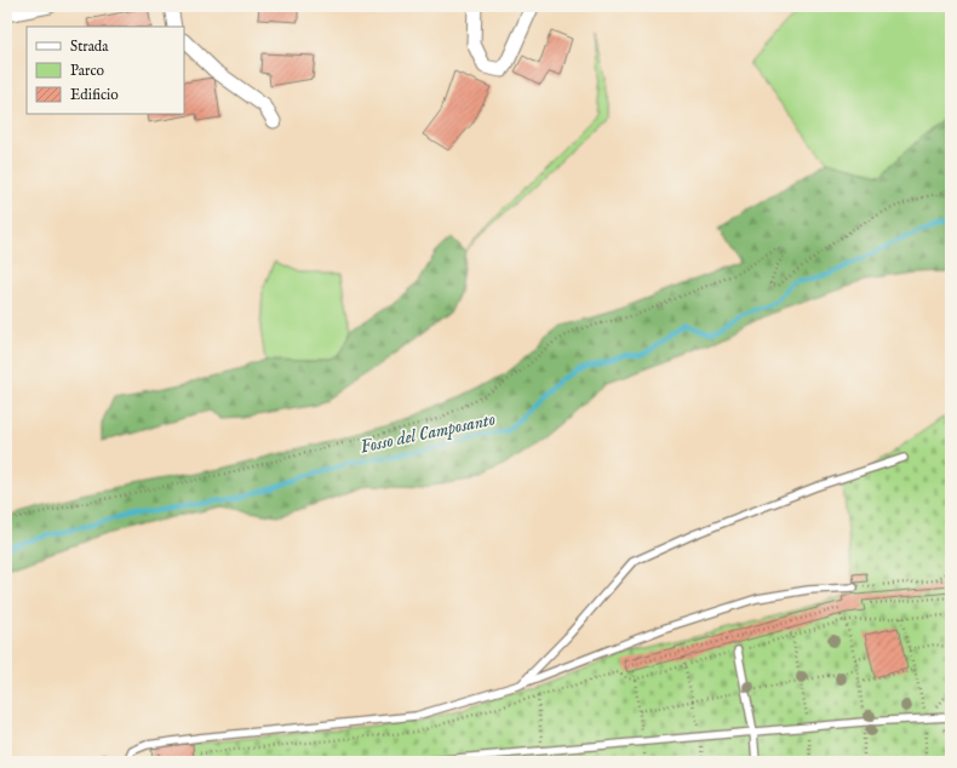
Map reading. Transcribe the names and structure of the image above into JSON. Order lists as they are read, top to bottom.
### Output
{
  "water": ["Fosso del Camposanto"],
  "legend": ["Strada", "Parco", "Edificio"]
}
